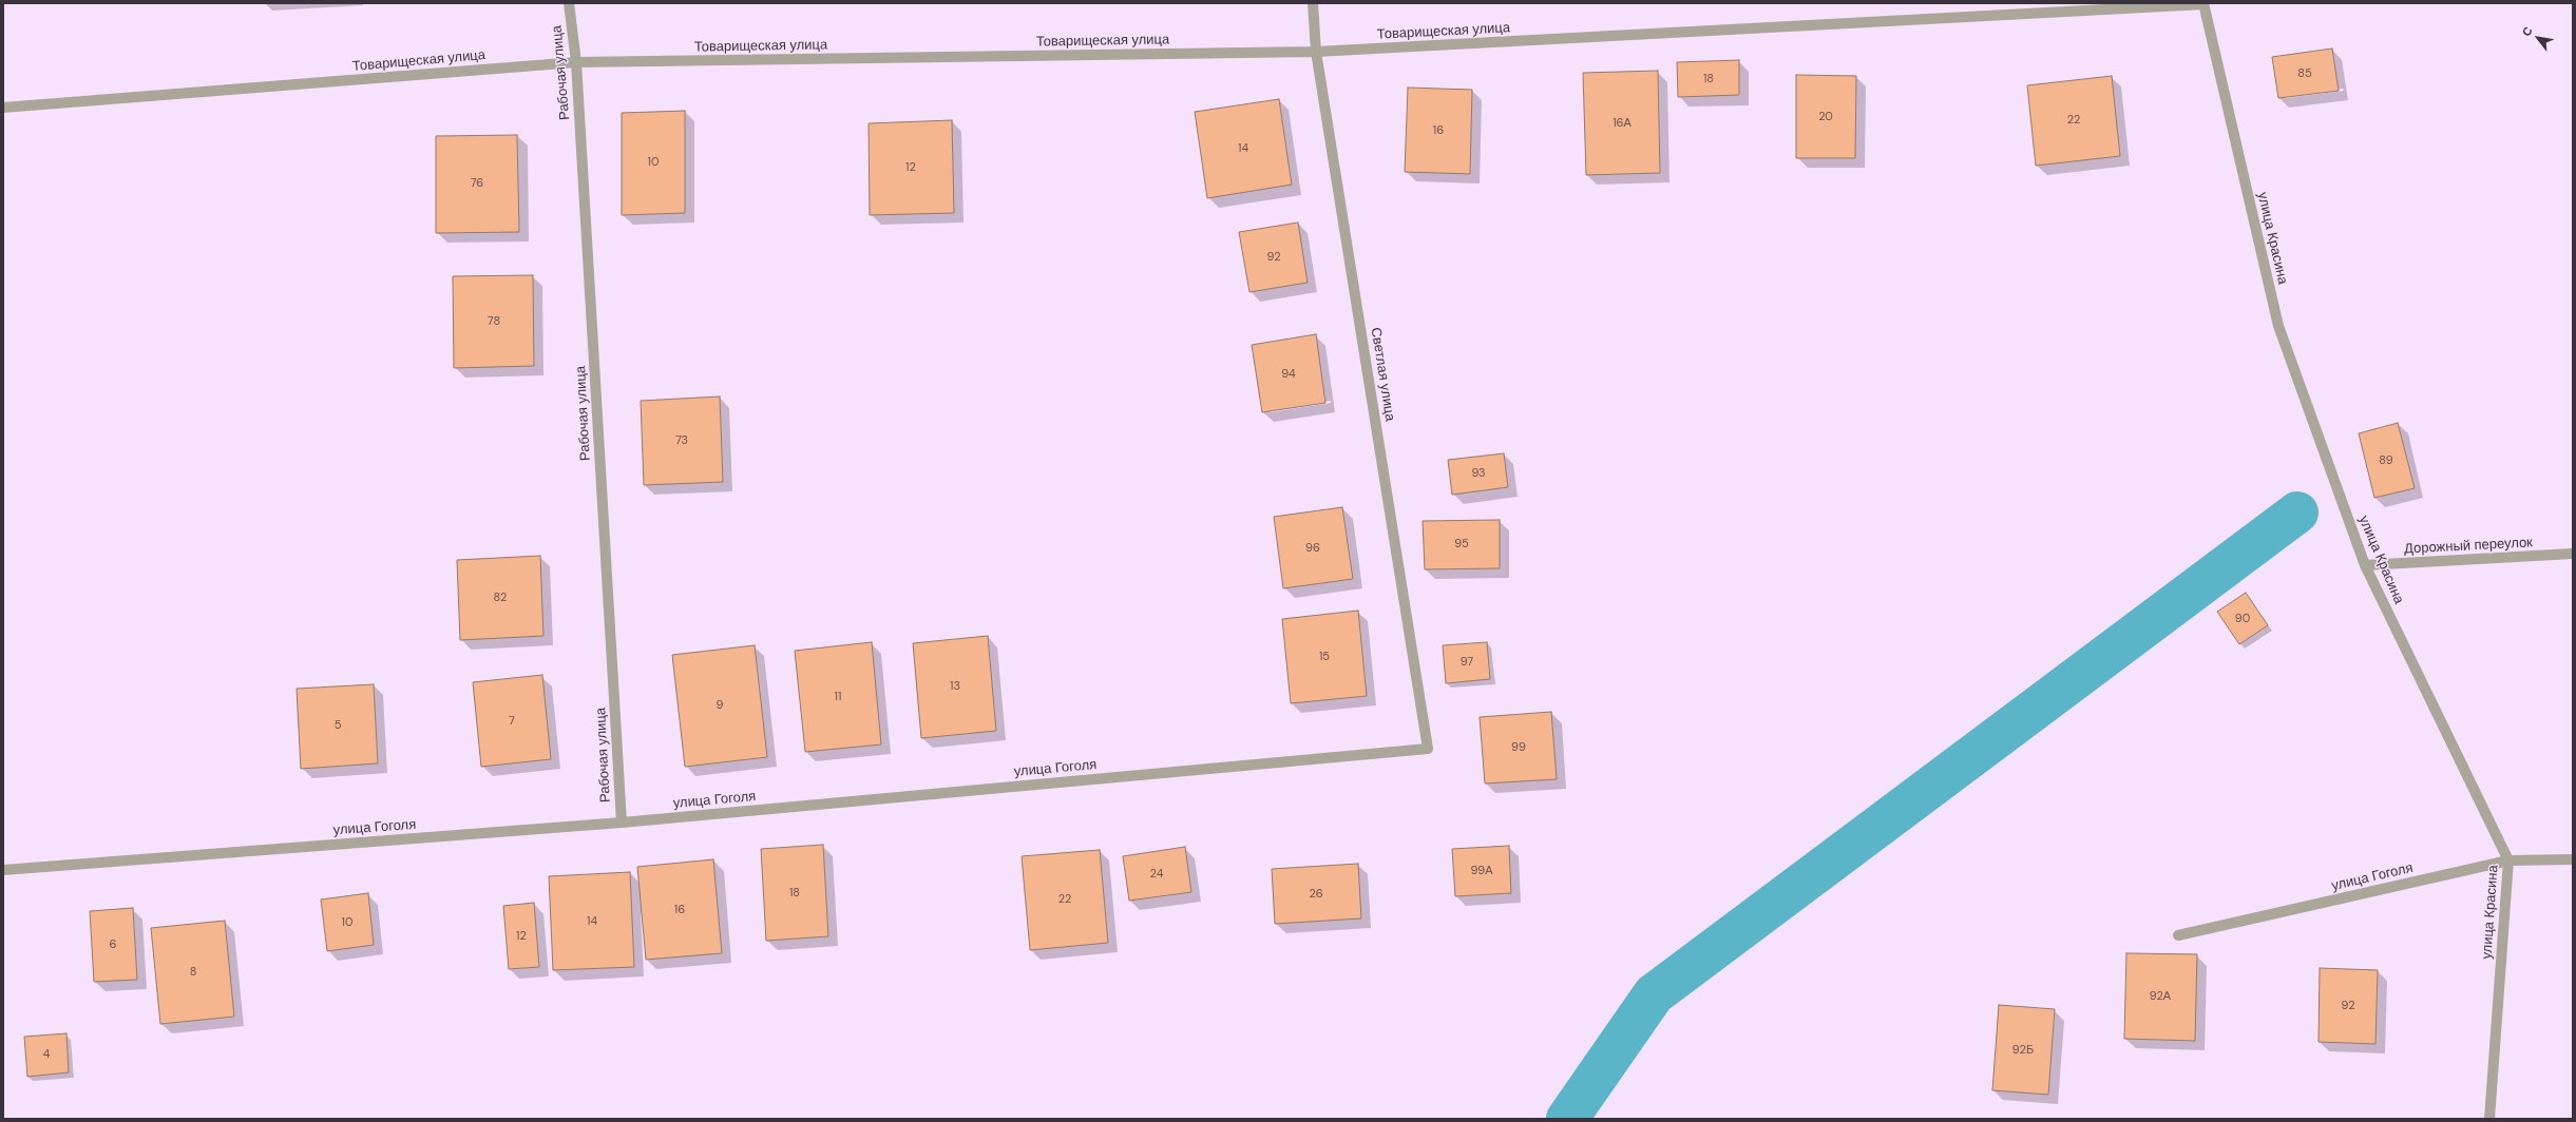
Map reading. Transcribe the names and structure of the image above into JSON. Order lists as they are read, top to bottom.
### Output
{
  "streets": {
    "street": [
      "Товарищеская улица",
      "Рабочая улица",
      "улица Красина",
      "Светлая улица",
      "Дорожный переулок",
      "улица Гоголя"
    ]
  },
  "crossings": [
    ["Товарищеская улица", "Рабочая улица"],
    ["Товарищеская улица", "улица Красина"],
    ["Товарищеская улица", "Светлая улица"],
    ["Рабочая улица", "улица Гоголя"],
    ["улица Красина", "Дорожный переулок"],
    ["улица Красина", "улица Гоголя"],
    ["Светлая улица", "улица Гоголя"]
  ],
  "house_numbers": [
    "85",
    "18",
    "20",
    "22",
    "16А",
    "16",
    "14",
    "10",
    "12",
    "76",
    "92",
    "78",
    "94",
    "73",
    "89",
    "93",
    "95",
    "96",
    "82",
    "90",
    "15",
    "97",
    "13",
    "11",
    "9",
    "7",
    "5",
    "99",
    "99А",
    "24",
    "18",
    "26",
    "22",
    "16",
    "14",
    "10",
    "12",
    "6",
    "8",
    "92А",
    "92",
    "92Б",
    "4"
  ],
  "north": "top left"
}
